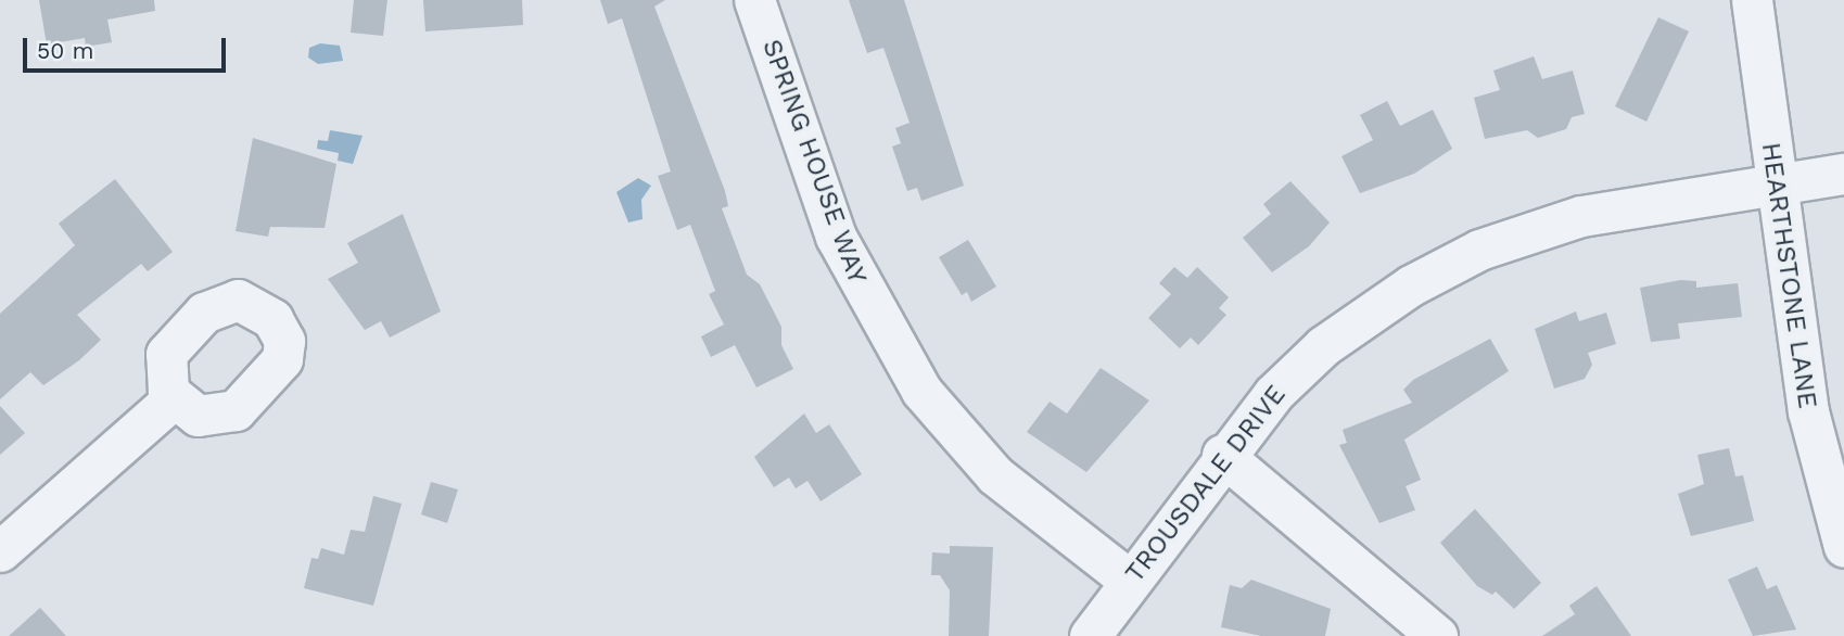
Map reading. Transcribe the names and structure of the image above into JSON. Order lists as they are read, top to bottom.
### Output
{
  "streets": {
    "street": ["SPRING HOUSE WAY", "HEARTHSTONE LANE", "TROUSDALE DRIVE"]
  },
  "crossings": [
    ["SPRING HOUSE WAY", "TROUSDALE DRIVE"],
    ["HEARTHSTONE LANE", "TROUSDALE DRIVE"]
  ],
  "scale_bar": "50 m"
}
